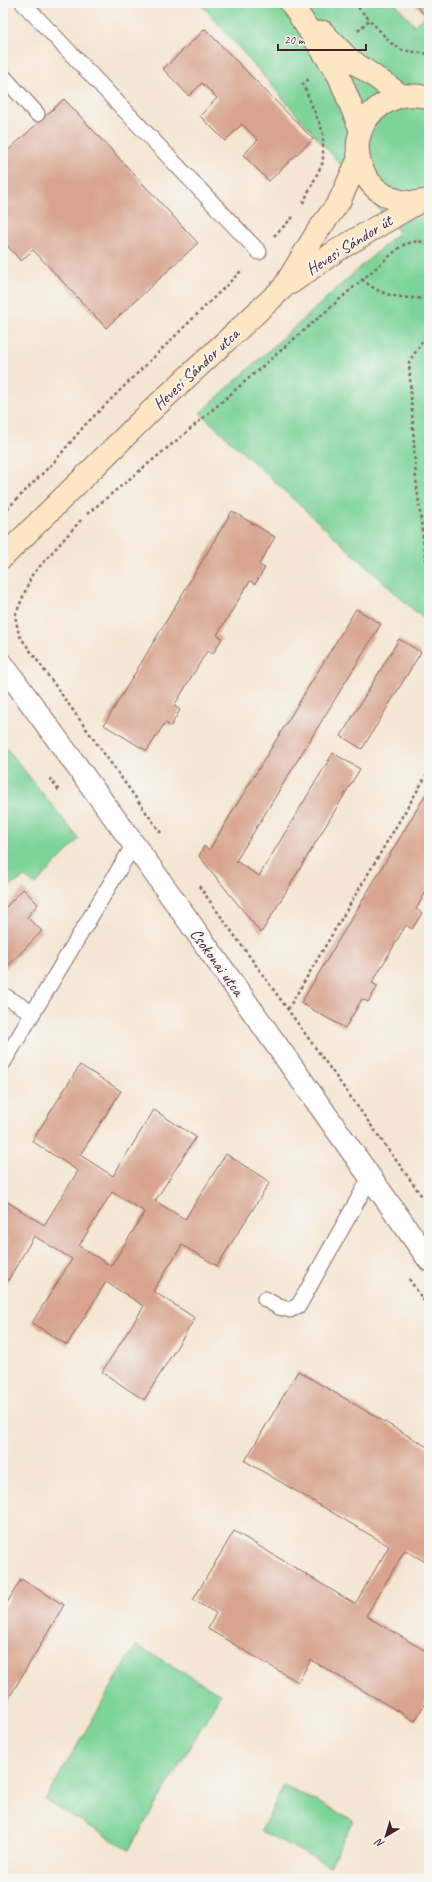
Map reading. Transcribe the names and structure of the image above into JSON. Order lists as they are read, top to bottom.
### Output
{
  "streets": {
    "main road": ["Hevesi Sándor út", "Hevesi Sándor utca"],
    "street": ["Csokonai utca"]
  },
  "crossings": [
    ["Hevesi Sándor út", "Hevesi Sándor utca"]
  ],
  "scale_bar": "20 m",
  "north": "bottom left"
}
